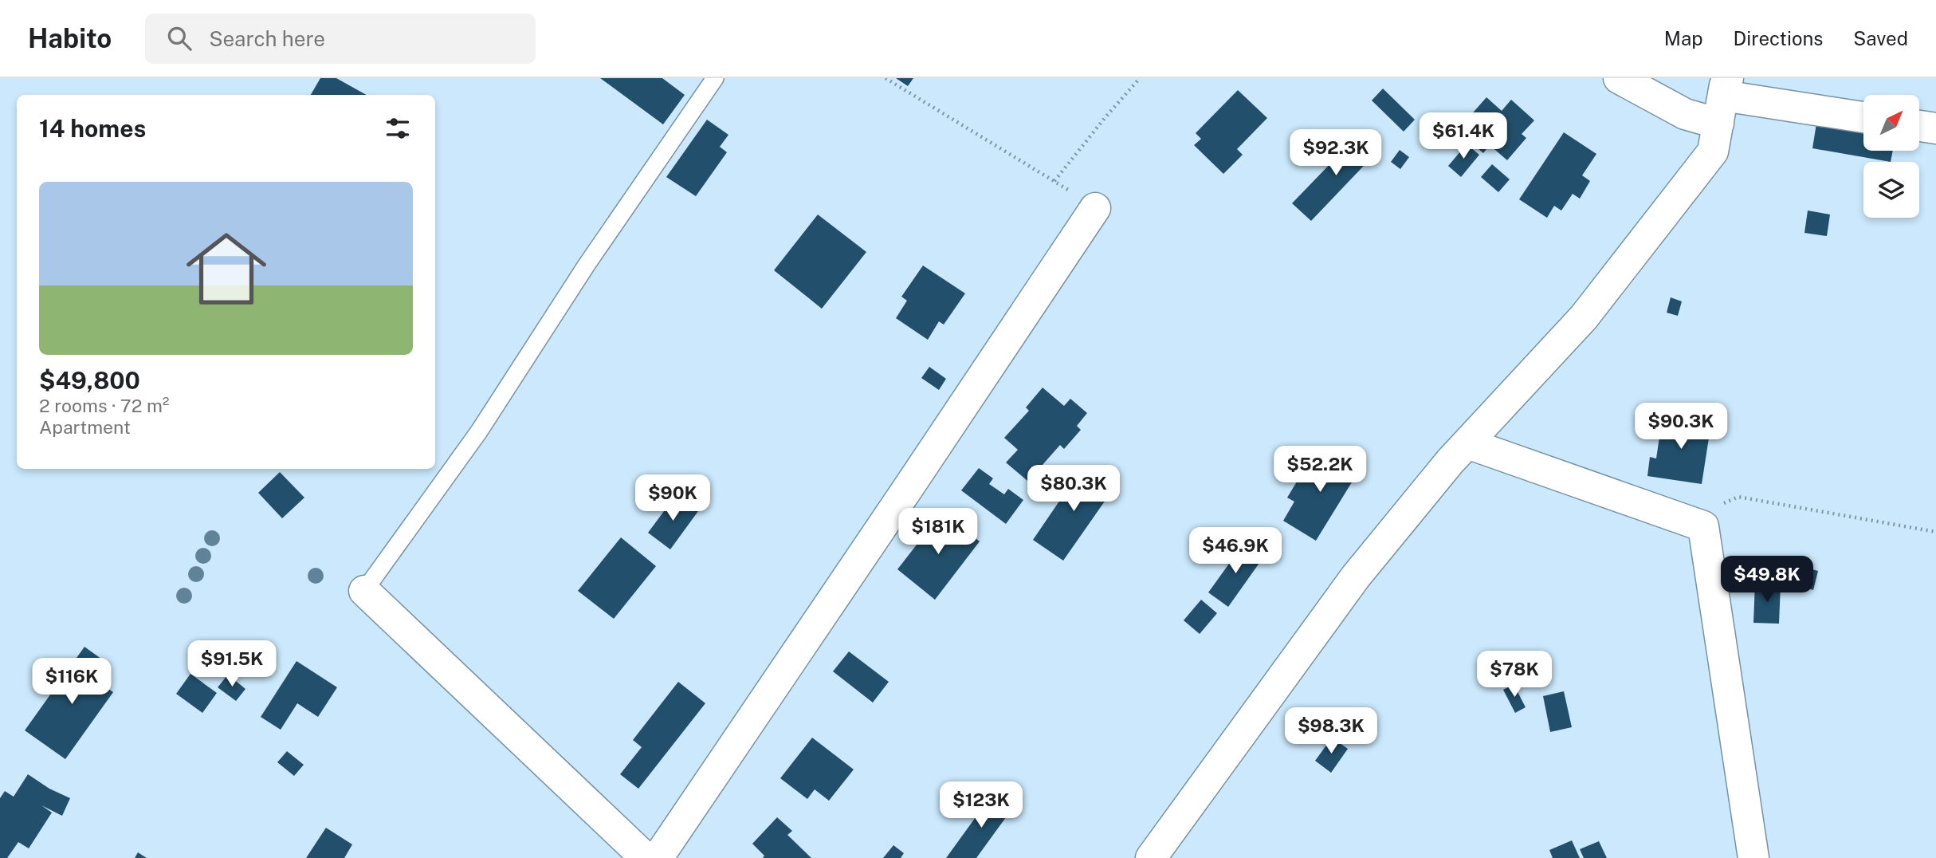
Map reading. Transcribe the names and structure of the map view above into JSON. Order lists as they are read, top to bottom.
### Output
{
  "north": "top right",
  "page": {
    "header": "Habito",
    "search": "Search here",
    "nav": ["Map", "Directions", "Saved"],
    "heading": "14 homes",
    "price": [
      "$61.4K",
      "$92.3K",
      "$90.3K",
      "$52.2K",
      "$80.3K",
      "$90K",
      "$181K",
      "$46.9K",
      "$49.8K",
      "$91.5K",
      "$78K",
      "$116K",
      "$98.3K",
      "$123K"
    ],
    "list": [
      {
        "name": "$49,800",
        "note": "2 rooms · 72 m² · Apartment"
      }
    ]
  }
}
